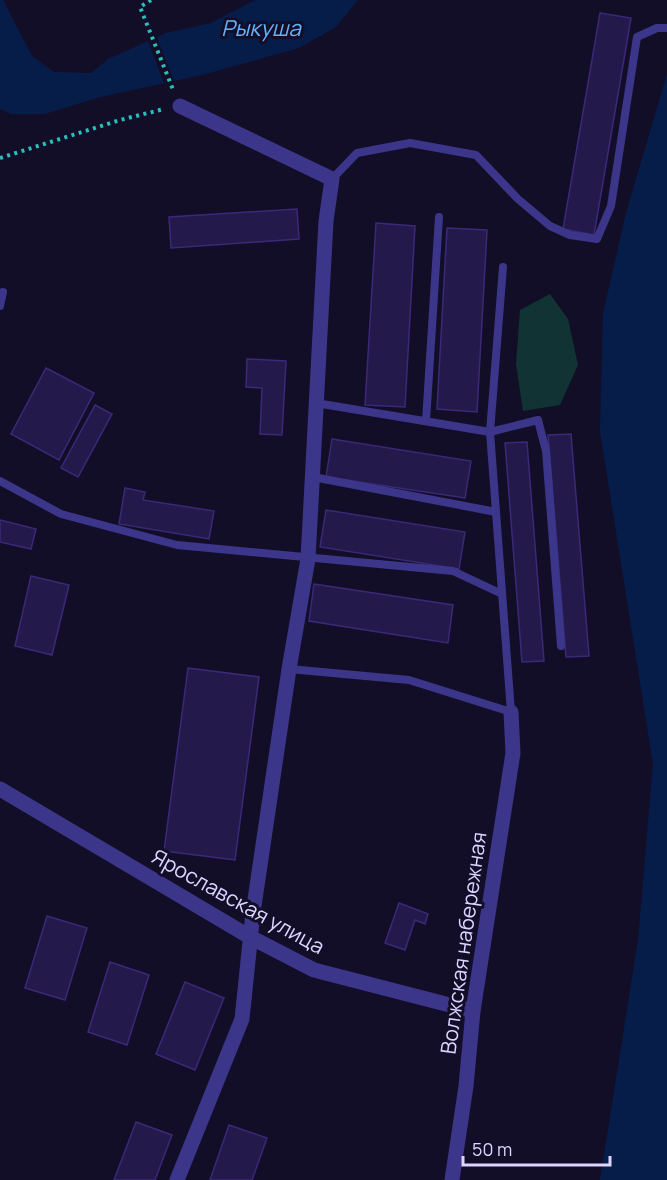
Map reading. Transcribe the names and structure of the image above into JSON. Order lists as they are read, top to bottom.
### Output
{
  "streets": {
    "street": ["Ярославская улица", "Волжская набережная"]
  },
  "crossings": [
    ["Ярославская улица", "Волжская набережная"]
  ],
  "water": ["Рыкуша"],
  "scale_bar": "50 m"
}
